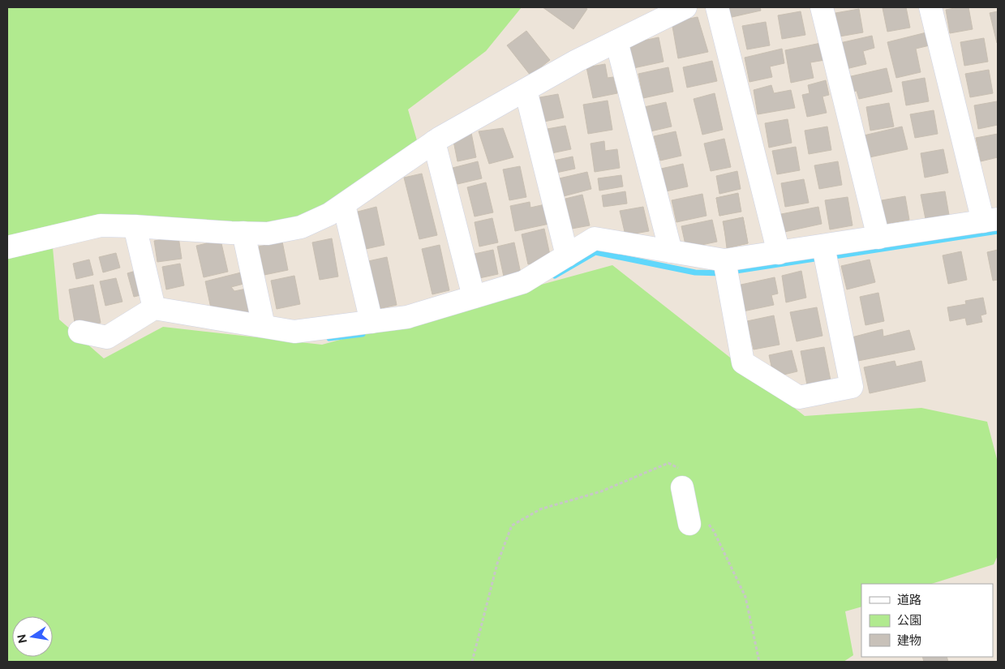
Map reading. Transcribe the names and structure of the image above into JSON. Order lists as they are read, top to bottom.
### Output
{
  "legend": ["道路", "公園", "建物"],
  "north": "left"
}
